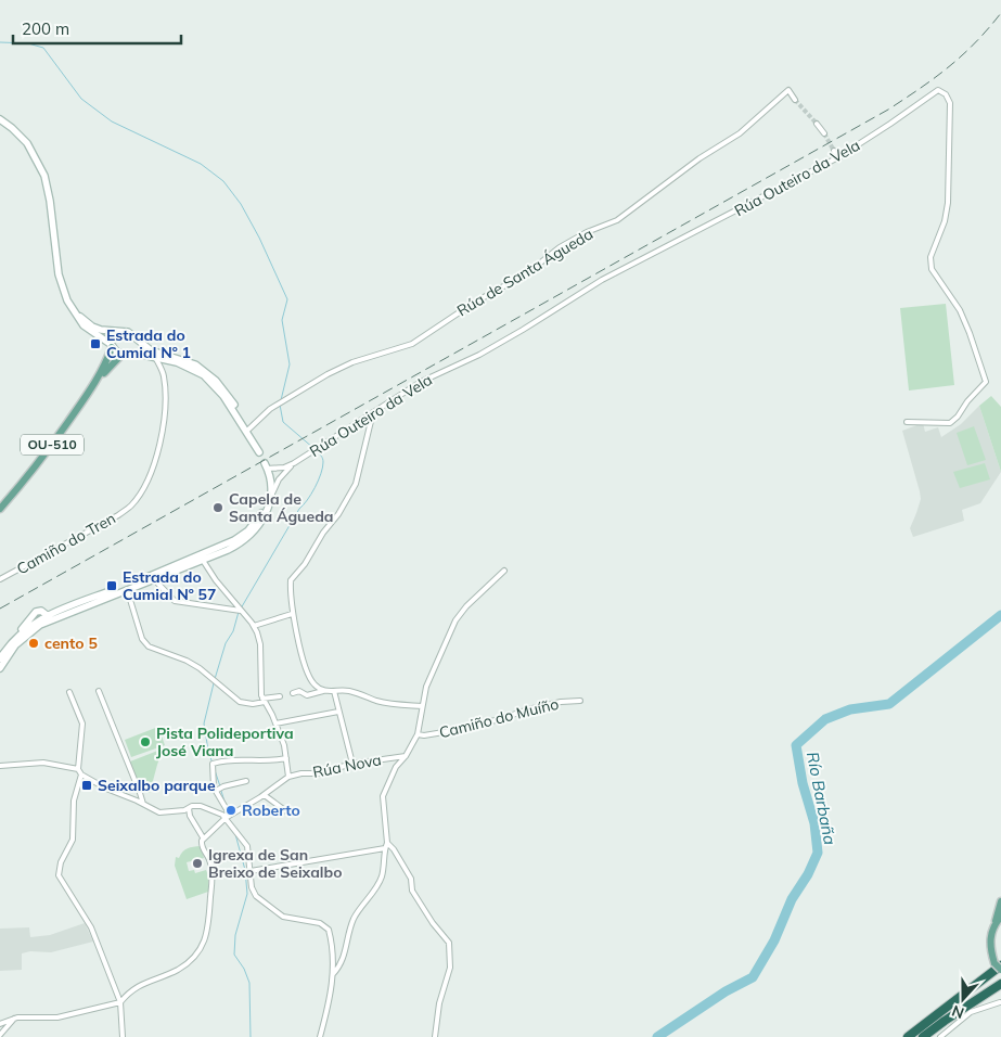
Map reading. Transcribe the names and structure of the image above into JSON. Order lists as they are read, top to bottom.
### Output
{
  "streets": {
    "main road": ["OU-510"],
    "street": [
      "Rúa Outeiro da Vela",
      "Rúa de Santa Águeda",
      "Camiño do Tren",
      "Camiño do Muíño",
      "Rúa Nova"
    ]
  },
  "water": ["Río Barbaña"],
  "places": {
    "transit": ["Estrada do Cumial Nº 1", "Estrada do Cumial Nº 57", "Seixalbo parque"],
    "other": [
      "Capela de Santa Águeda",
      "cento 5",
      "Pista Polideportiva José Viana",
      "Roberto",
      "Igrexa de San Breixo de Seixalbo"
    ]
  },
  "scale_bar": "200 m",
  "north": "bottom"
}
